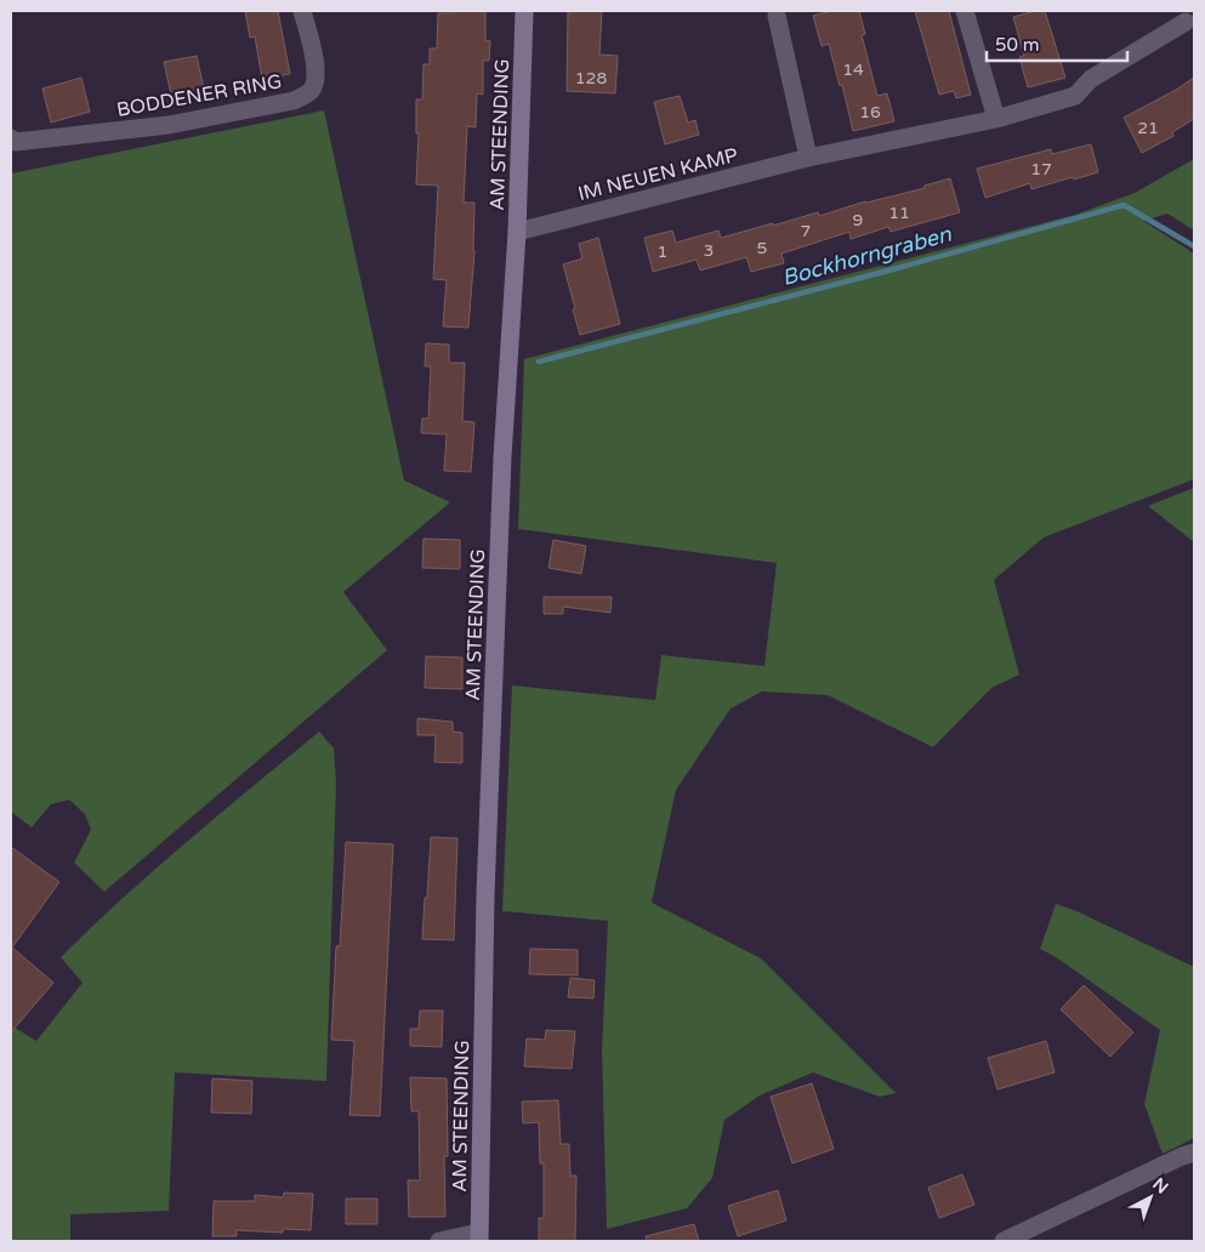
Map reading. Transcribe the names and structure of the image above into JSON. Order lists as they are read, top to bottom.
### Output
{
  "streets": {
    "street": ["BODDENER RING", "AM STEENDING", "IM NEUEN KAMP"]
  },
  "crossings": [
    ["AM STEENDING", "IM NEUEN KAMP"]
  ],
  "water": ["Bockhorngraben"],
  "house_numbers": [
    "14",
    "128",
    "16",
    "21",
    "17",
    "11",
    "9",
    "7",
    "5",
    "3",
    "1"
  ],
  "scale_bar": "50 m",
  "north": "top right"
}
